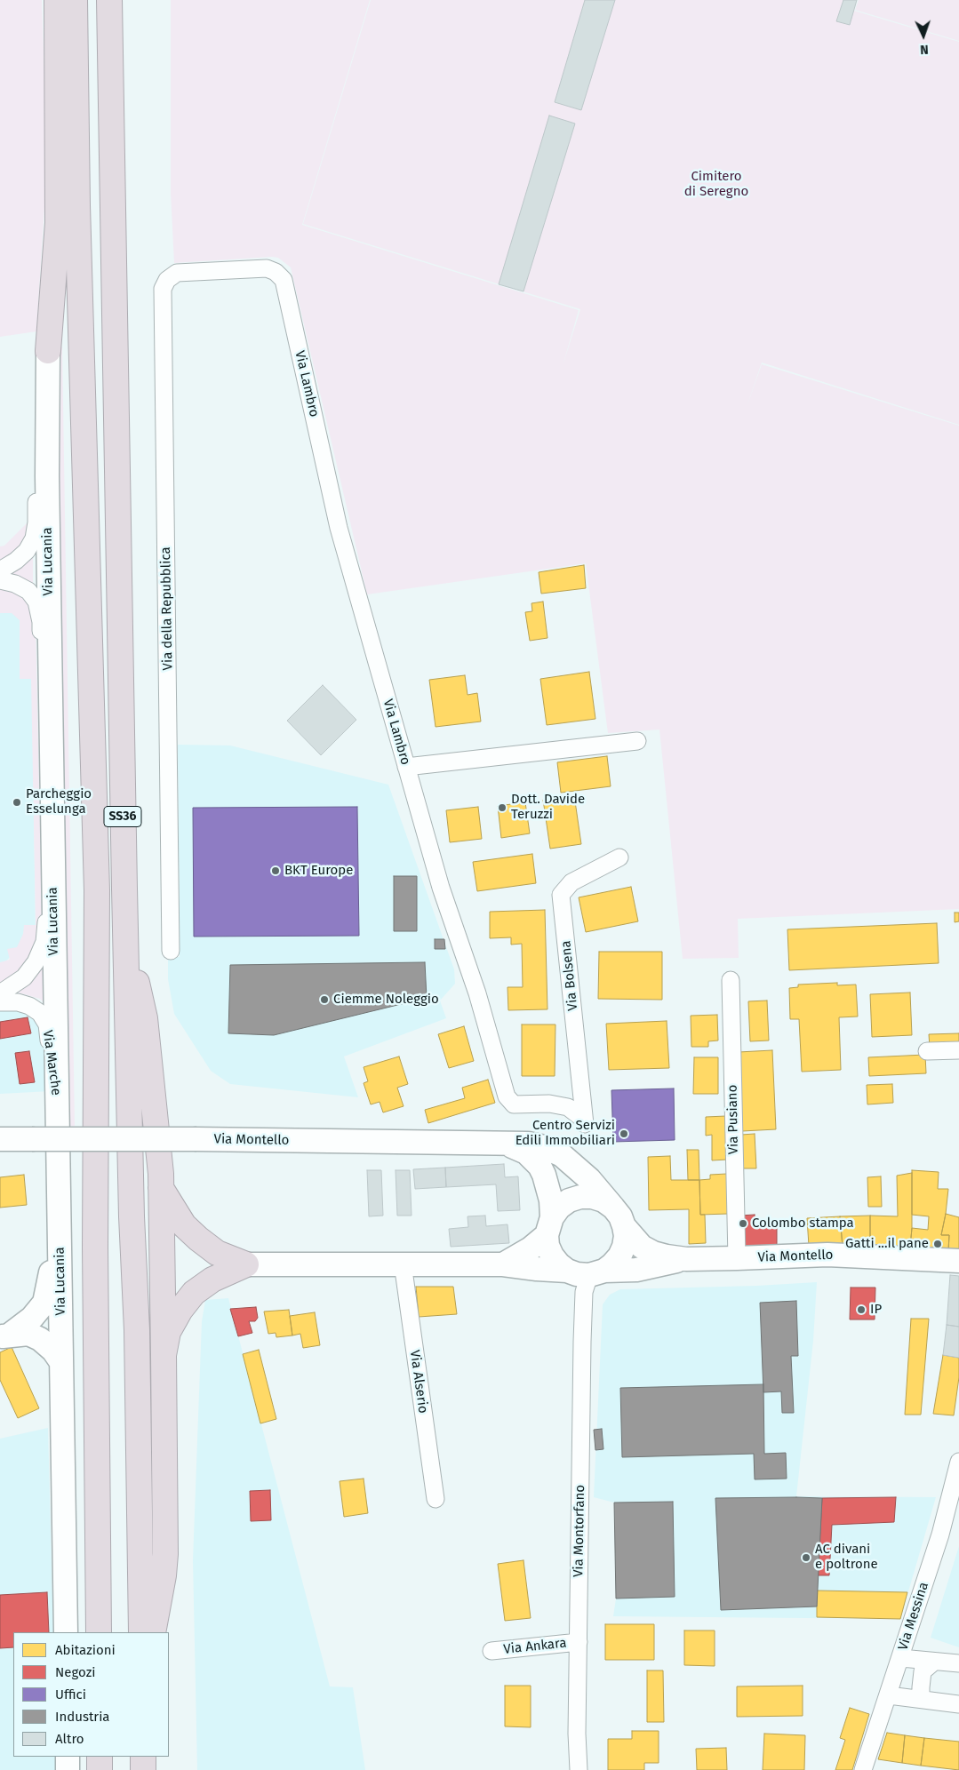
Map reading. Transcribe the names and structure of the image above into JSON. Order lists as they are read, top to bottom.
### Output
{
  "streets": {
    "highway": ["SS36"],
    "street": [
      "Via Lambro",
      "Via Lucania",
      "Via della Repubblica",
      "Via Bolsena",
      "Via Marche",
      "Via Pusiano",
      "Via Montello",
      "Via Alserio",
      "Via Montorfano",
      "Via Messina",
      "Via Ankara"
    ]
  },
  "crossings": [
    ["Via Lambro", "Via della Repubblica"],
    ["Via Lambro", "Via Bolsena"],
    ["Via Lucania", "Via Marche"],
    ["Via Pusiano", "Via Montello"],
    ["Via Montello", "Via Alserio"],
    ["Via Montello", "Via Montorfano"],
    ["Via Montorfano", "Via Ankara"]
  ],
  "parks": ["Cimitero di Seregno"],
  "places": [
    "Parcheggio Esselunga",
    "Dott. Davide Teruzzi",
    "BKT Europe",
    "Ciemme Noleggio",
    "Centro Servizi Edili Immobiliari",
    "Colombo stampa",
    "Gatti ...il pane",
    "IP",
    "AC divani e poltrone"
  ],
  "legend": [
    "Abitazioni",
    "Negozi",
    "Uffici",
    "Industria",
    "Altro"
  ],
  "north": "bottom"
}
